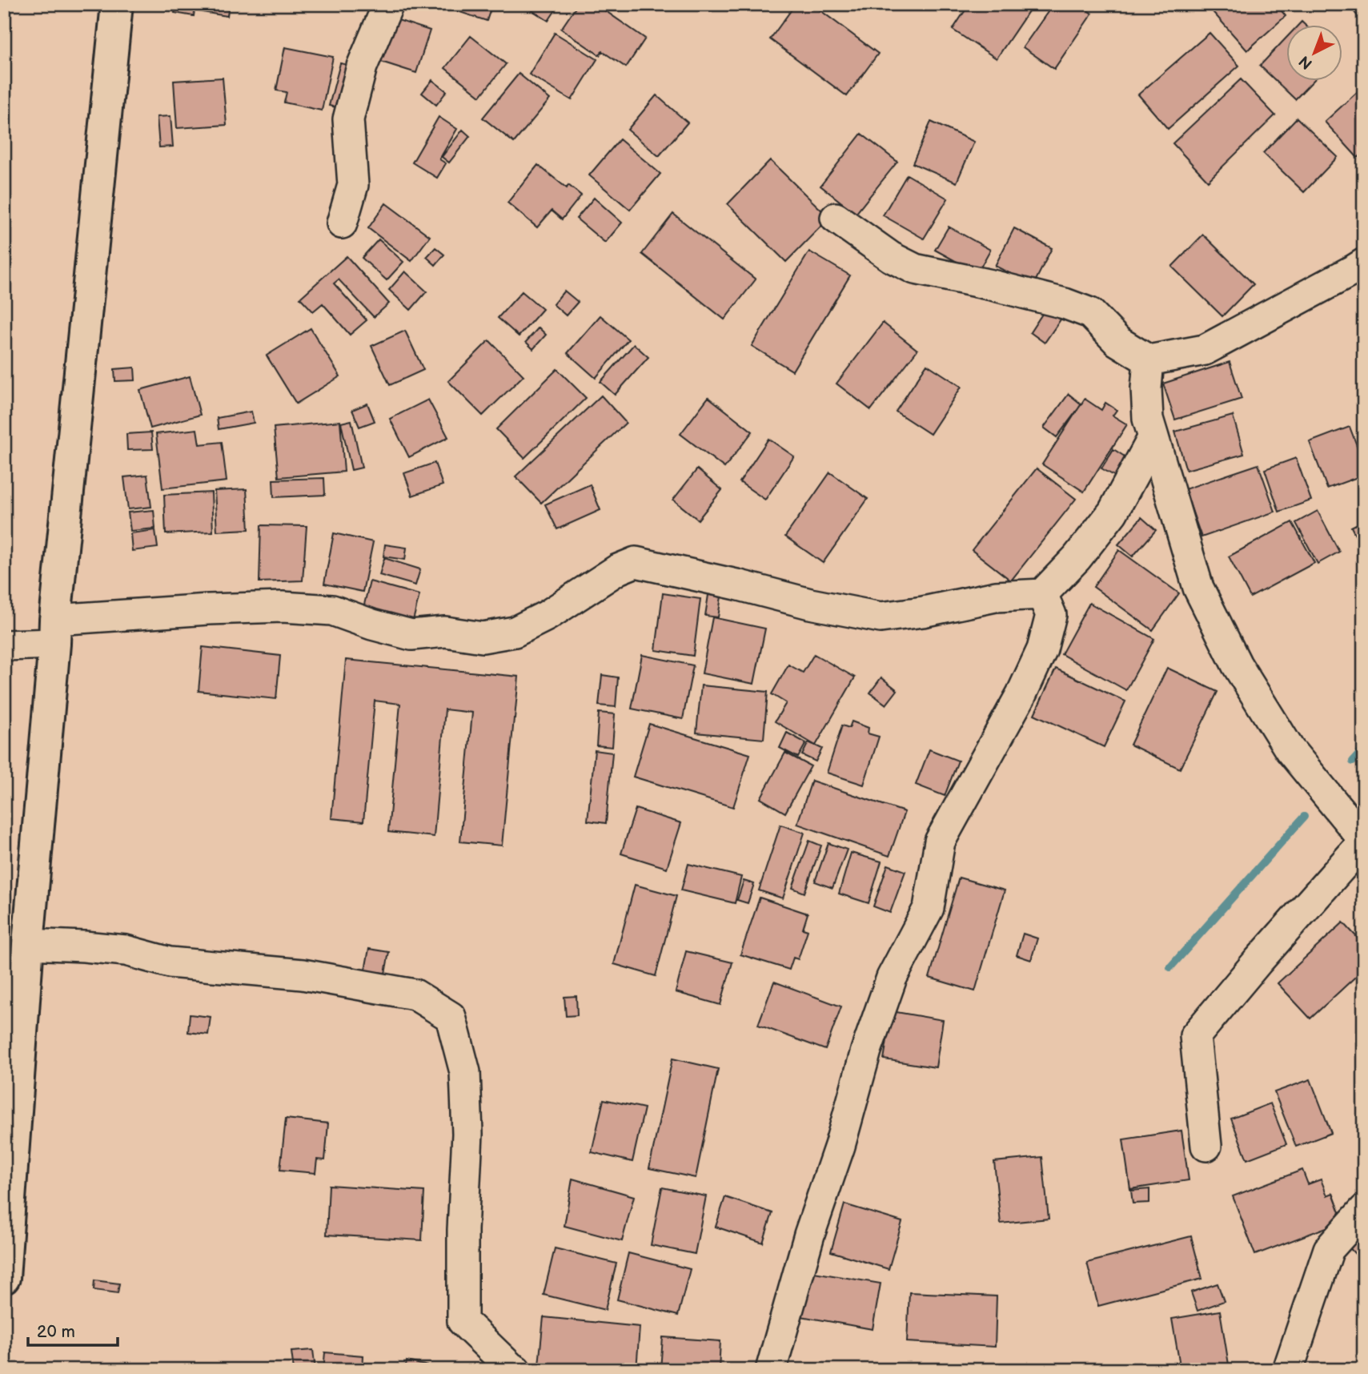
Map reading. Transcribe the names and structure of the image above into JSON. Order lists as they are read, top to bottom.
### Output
{
  "scale_bar": "20 m",
  "north": "bottom left"
}
